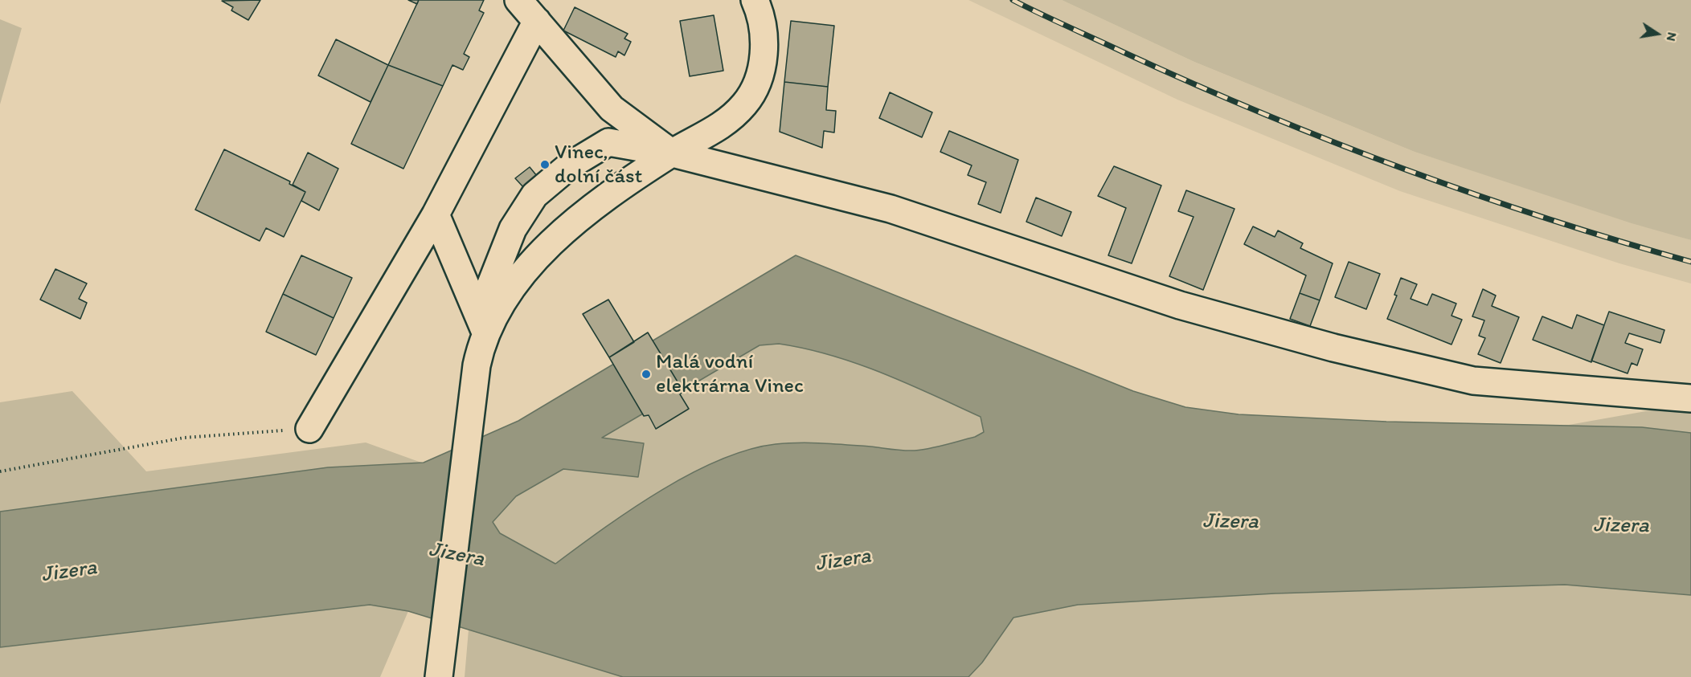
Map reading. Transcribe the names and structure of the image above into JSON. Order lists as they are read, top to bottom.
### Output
{
  "water": ["Jizera"],
  "places": ["Vinec, dolní část", "Malá vodní elektrárna Vinec"],
  "north": "right"
}
